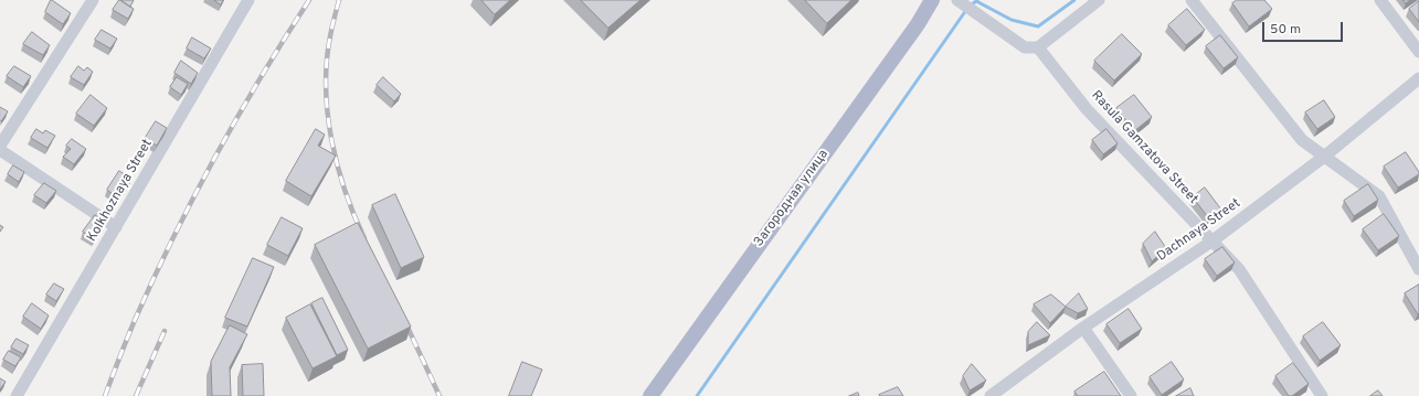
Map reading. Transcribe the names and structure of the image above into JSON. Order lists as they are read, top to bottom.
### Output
{
  "streets": {
    "main road": ["Загородная улица"],
    "street": ["Rasula Gamzatova Street", "Kolkhoznaya Street", "Dachnaya Street"]
  },
  "crossings": [
    ["Rasula Gamzatova Street", "Dachnaya Street"]
  ],
  "scale_bar": "50 m"
}
